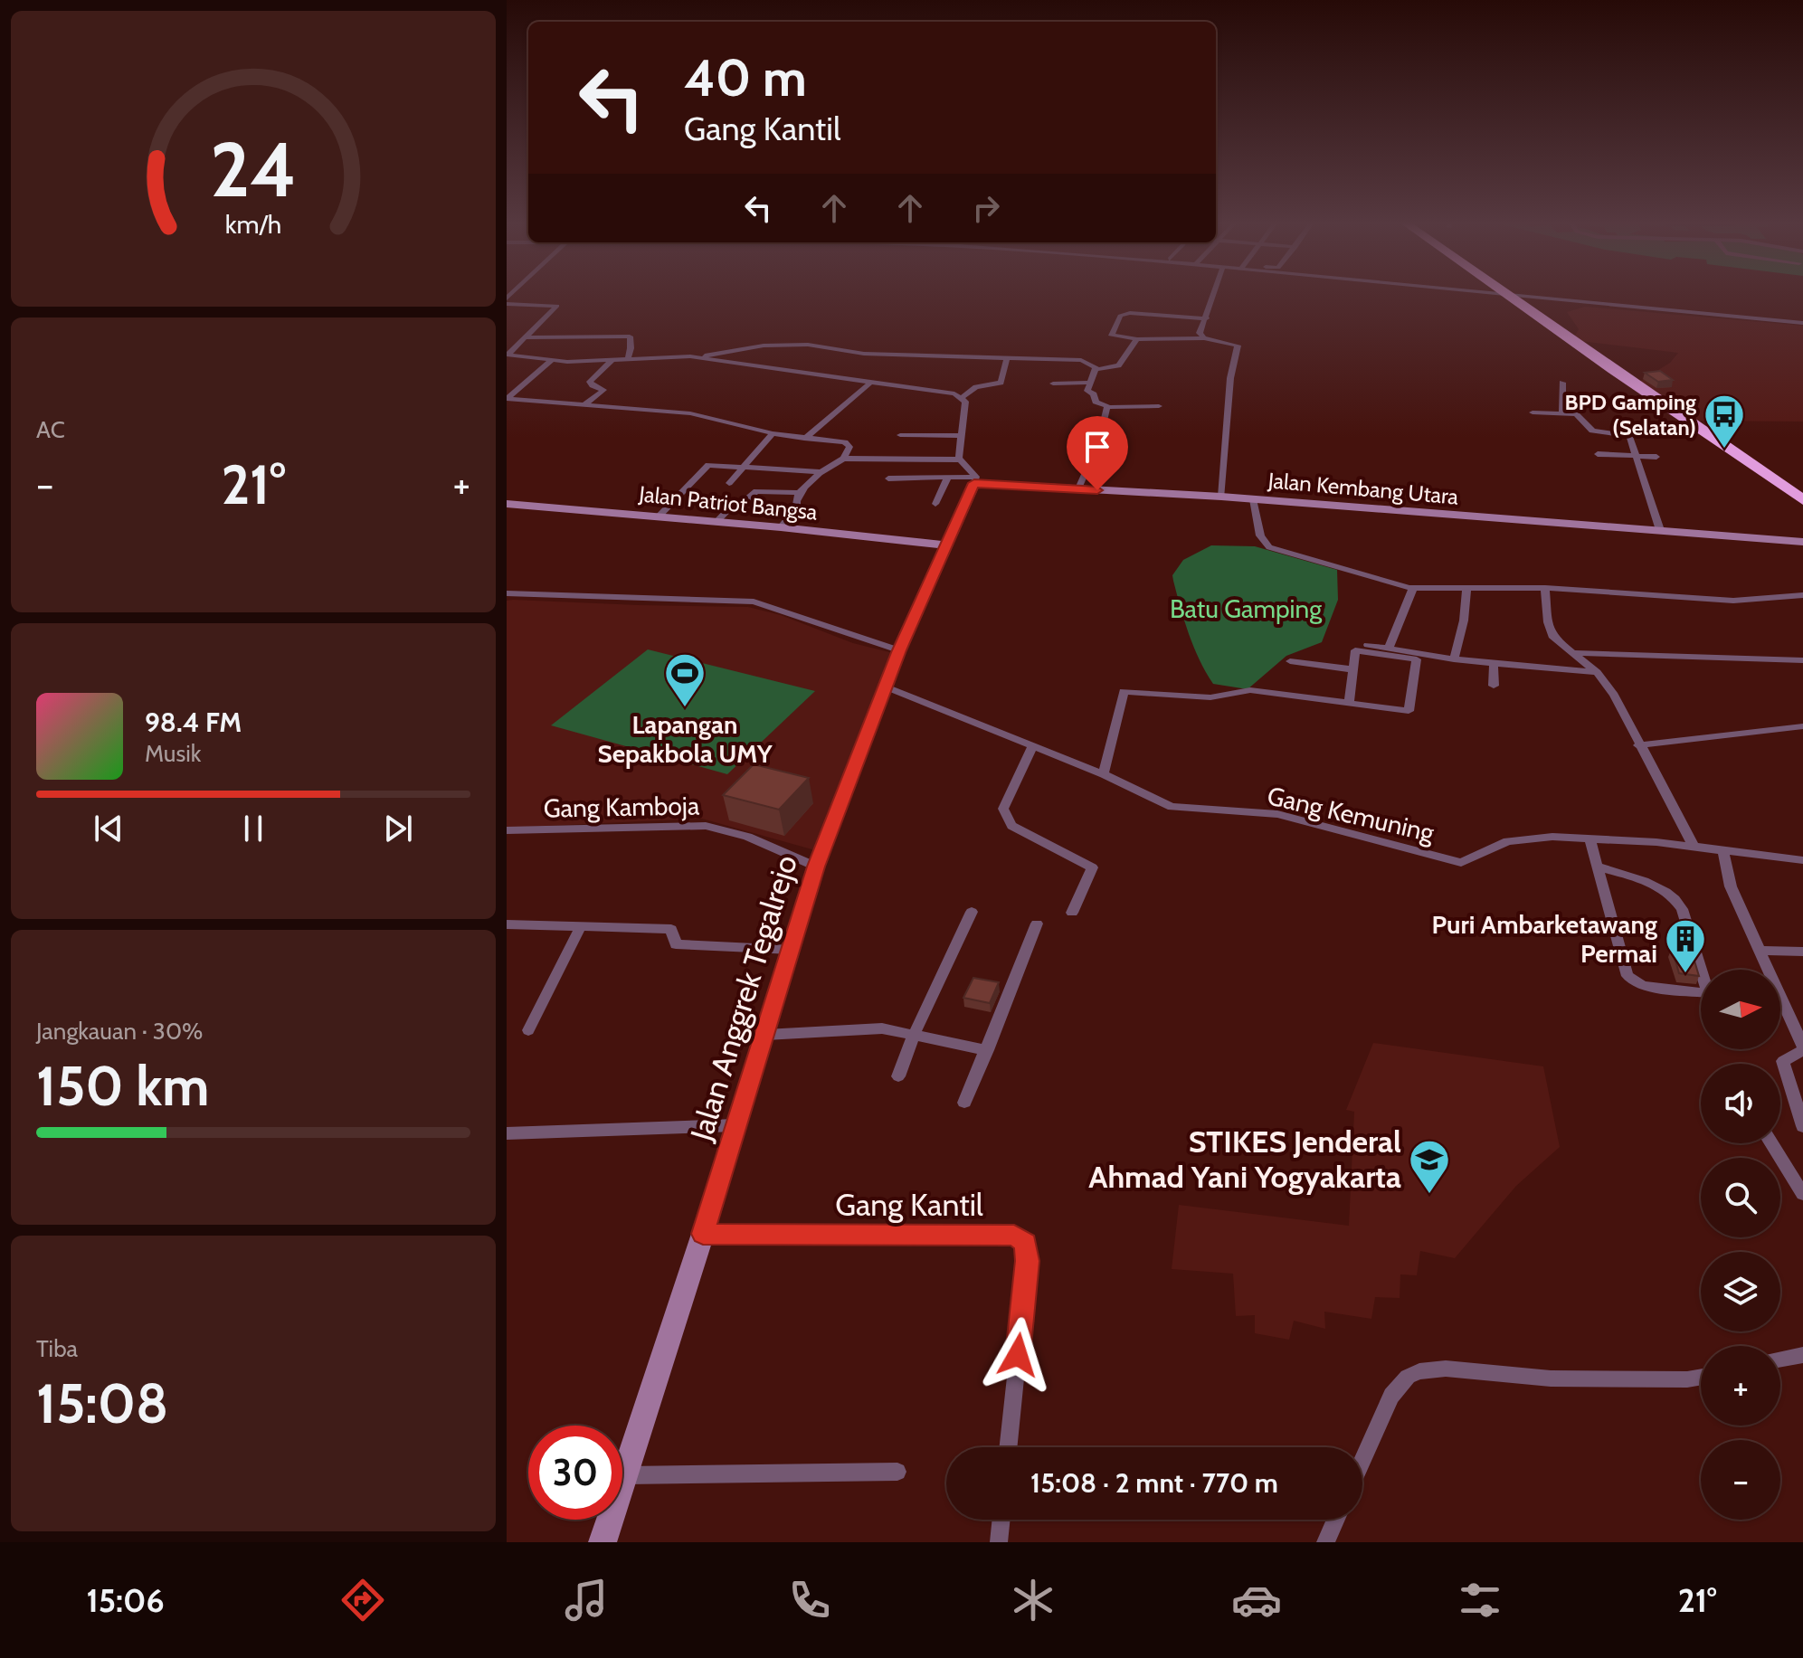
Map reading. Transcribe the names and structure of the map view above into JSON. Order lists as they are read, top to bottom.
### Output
{
  "streets": {
    "street": [
      "Jalan Kembang Utara",
      "Jalan Patriot Bangsa",
      "Gang Kamboja",
      "Gang Kemuning",
      "Jalan Anggrek Tegalrejo",
      "Gang Kantil"
    ]
  },
  "crossings": [
    ["Jalan Kembang Utara", "Jalan Anggrek Tegalrejo"],
    ["Jalan Patriot Bangsa", "Jalan Anggrek Tegalrejo"],
    ["Gang Kamboja", "Jalan Anggrek Tegalrejo"],
    ["Gang Kemuning", "Jalan Anggrek Tegalrejo"],
    ["Jalan Anggrek Tegalrejo", "Gang Kantil"]
  ],
  "parks": ["Batu Gamping"],
  "places": {
    "bus stop": ["BPD Gamping (Selatan)"],
    "sports": ["Lapangan Sepakbola UMY"],
    "building": ["Puri Ambarketawang Permai"],
    "school or university": ["STIKES Jenderal Ahmad Yani Yogyakarta"]
  },
  "north": "right",
  "page": {
    "turn": ["40 m", "Gang Kantil"],
    "tile": [
      "AC",
      ["Jangkauan · 30%", "150 km"],
      ["Tiba", "15:08"]
    ],
    "heat": ["−", "21°", "+"],
    "song": ["98.4 FM", "Musik"],
    "map_buttons": ["+", "−"],
    "limit": "30",
    "trip": "15:08 · 2 mnt · 770 m",
    "tabs": ["15:06", "21°"],
    "gauge": ["24", "km/h"]
  }
}
